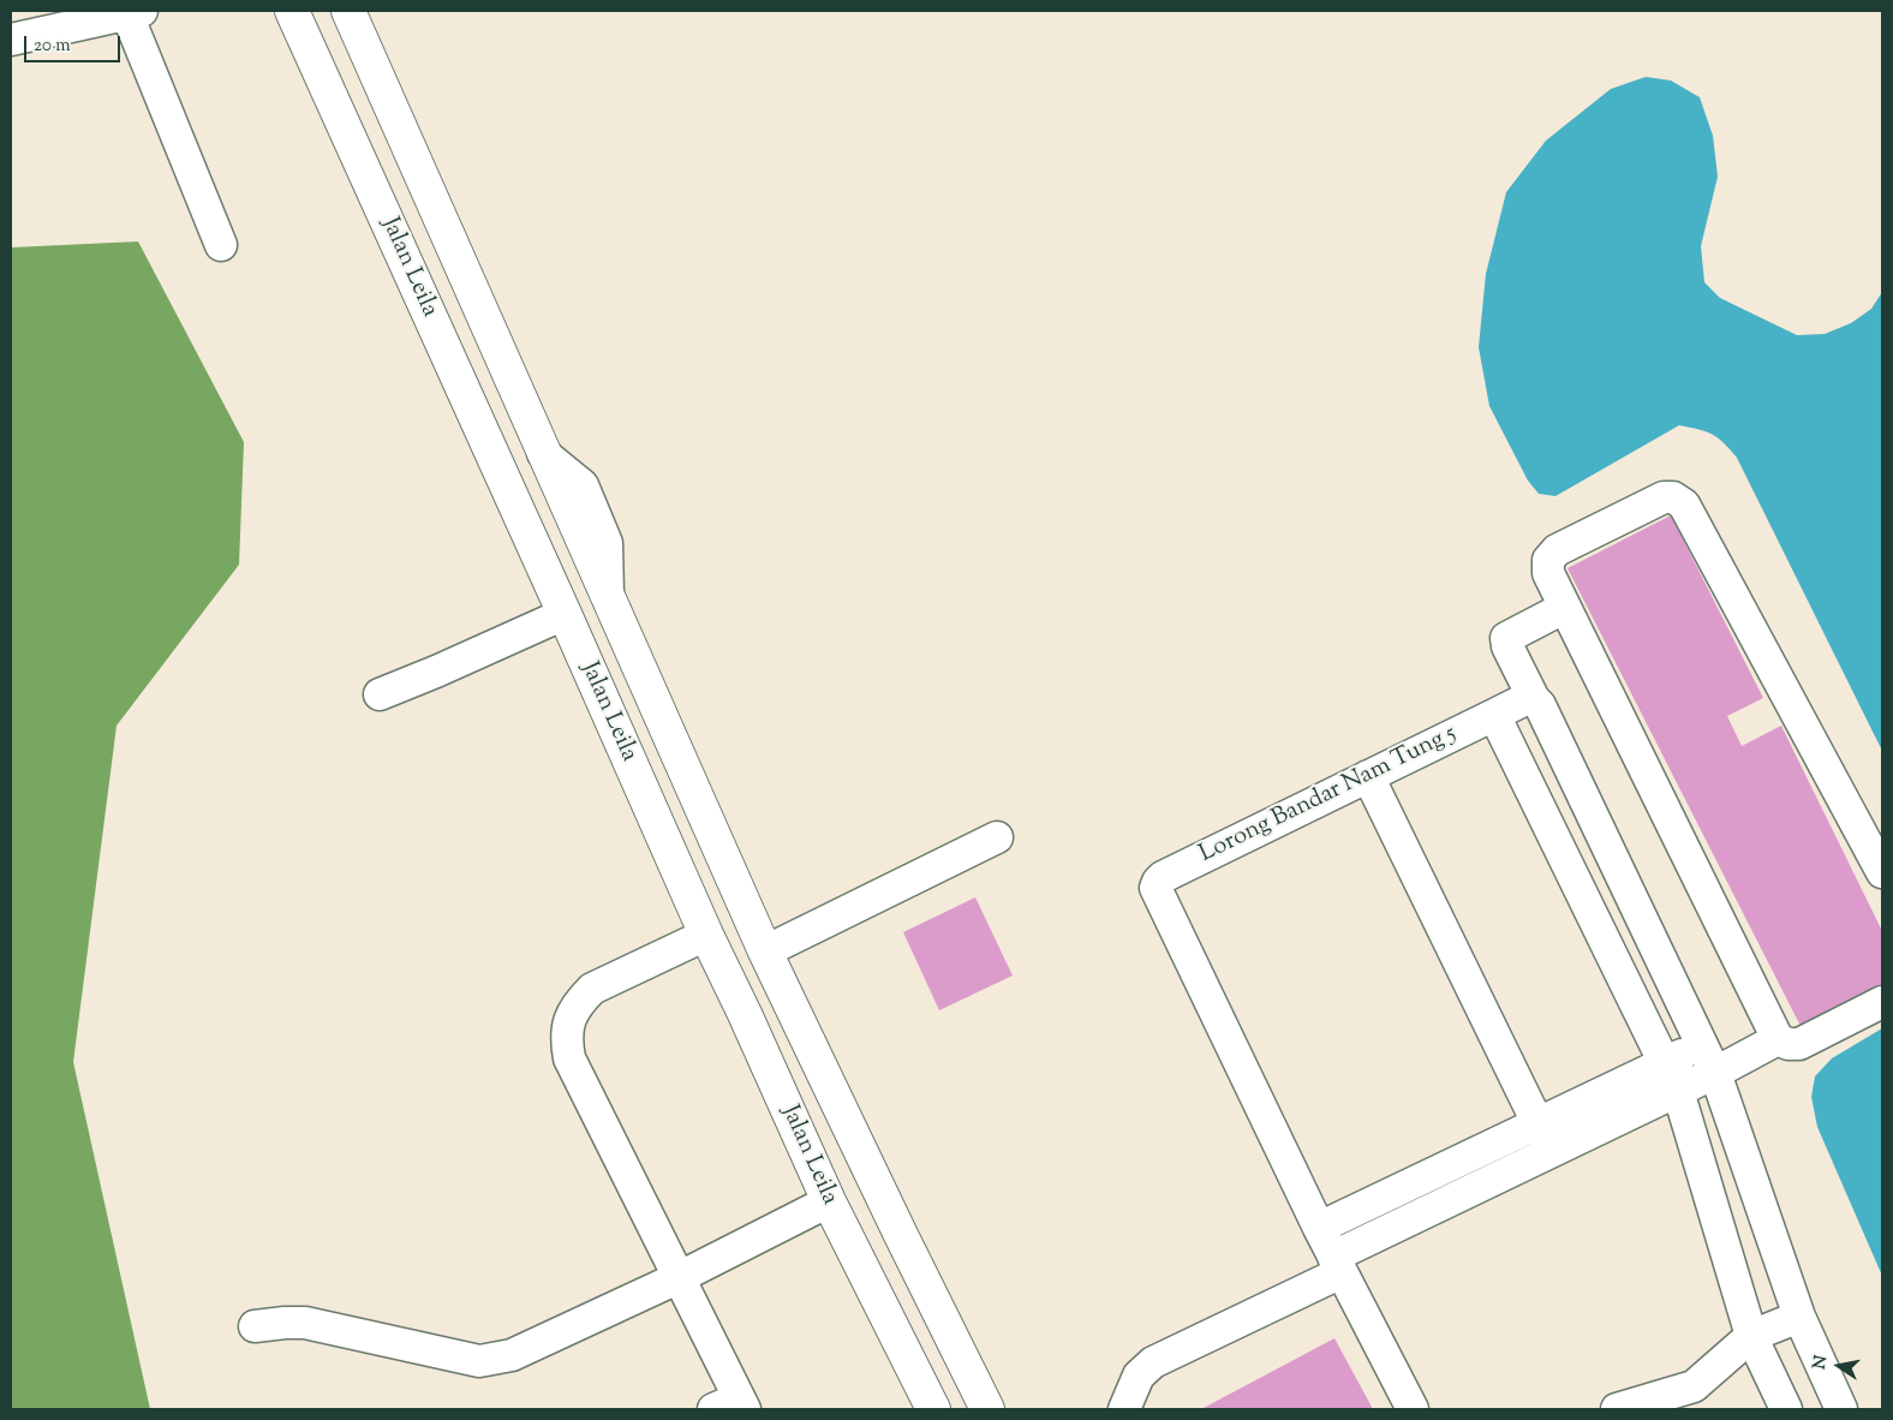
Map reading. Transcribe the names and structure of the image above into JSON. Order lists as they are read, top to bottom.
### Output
{
  "streets": {
    "main road": ["Jalan Leila"],
    "street": ["Lorong Bandar Nam Tung 5"]
  },
  "scale_bar": "20 m",
  "north": "left"
}
